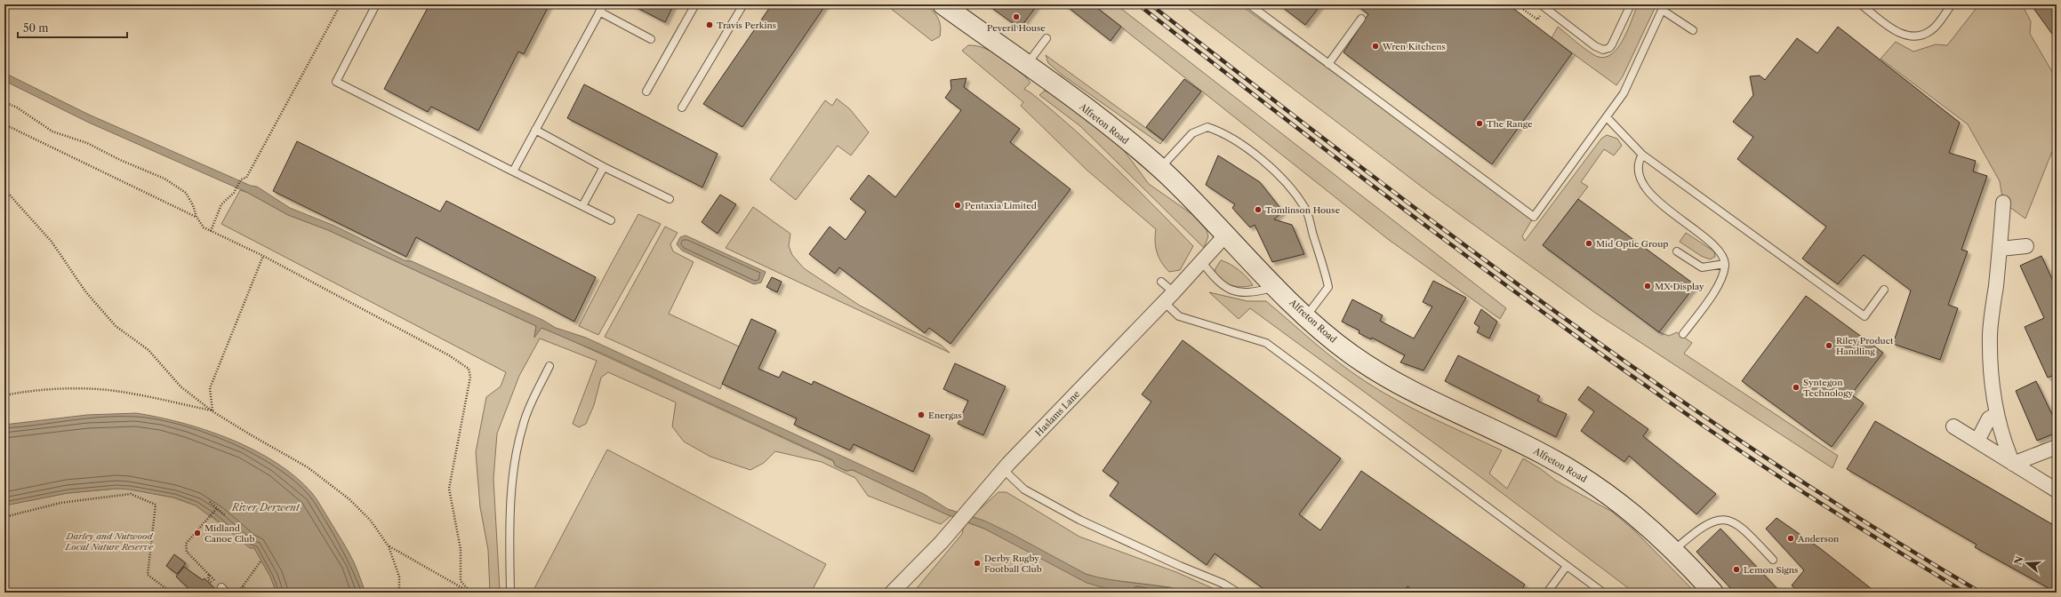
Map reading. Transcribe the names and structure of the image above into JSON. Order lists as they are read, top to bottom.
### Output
{
  "streets": {
    "street": ["Alfreton Road", "Haslams Lane"]
  },
  "crossings": [
    ["Alfreton Road", "Haslams Lane"]
  ],
  "water": ["River Derwent"],
  "parks": ["Darley and Nutwood Local Nature Reserve"],
  "places": [
    "Peveril House",
    "Travis Perkins",
    "Wren Kitchens",
    "The Range",
    "Pentaxia Limited",
    "Tomlinson House",
    "Mid Optic Group",
    "MX Display",
    "Riley Product Handling",
    "Syntegon Technology",
    "Energas",
    "Midland Canoe Club",
    "Anderson",
    "Derby Rugby Football Club",
    "Lemon Signs"
  ],
  "scale_bar": "50 m",
  "north": "left"
}
